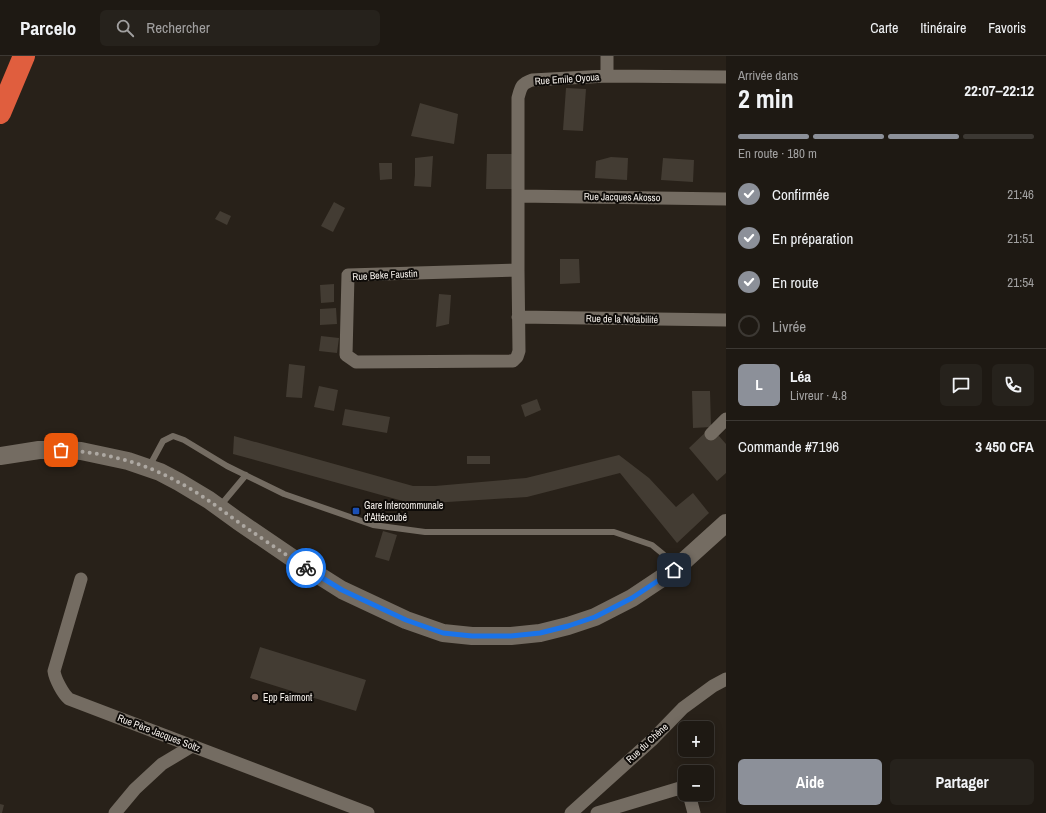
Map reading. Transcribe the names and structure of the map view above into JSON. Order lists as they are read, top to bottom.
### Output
{
  "streets": {
    "street": [
      "Rue Emile Oyoua",
      "Rue Jacques Akosso",
      "Rue Beke Faustin",
      "Rue de la Notabilité",
      "Rue Père Jacques Soltz",
      "Rue du Chêne"
    ]
  },
  "crossings": [
    ["Rue Emile Oyoua", "Rue Jacques Akosso"],
    ["Rue Emile Oyoua", "Rue Beke Faustin"],
    ["Rue Beke Faustin", "Rue de la Notabilité"]
  ],
  "places": {
    "transit": ["Gare Intercommunale d'Attécoubé"],
    "other": ["Epp Fairmont"]
  },
  "page": {
    "header": "Parcelo",
    "search": "Rechercher",
    "nav": ["Carte", "Itinéraire", "Favoris"],
    "heading": ["2 min", "Arrivée dans", "22:07–22:12"],
    "panel": [
      "Léa",
      "Livreur · 4.8",
      "Commande #7196",
      "3 450 CFA"
    ],
    "bar": "En route · 180 m",
    "list": [
      ["Confirmée", "21:46"],
      ["En préparation", "21:51"],
      ["En route", "21:54"],
      "Livrée"
    ],
    "round": "L",
    "map_buttons": ["+", "−"],
    "buttons": ["Aide", "Partager"]
  }
}
